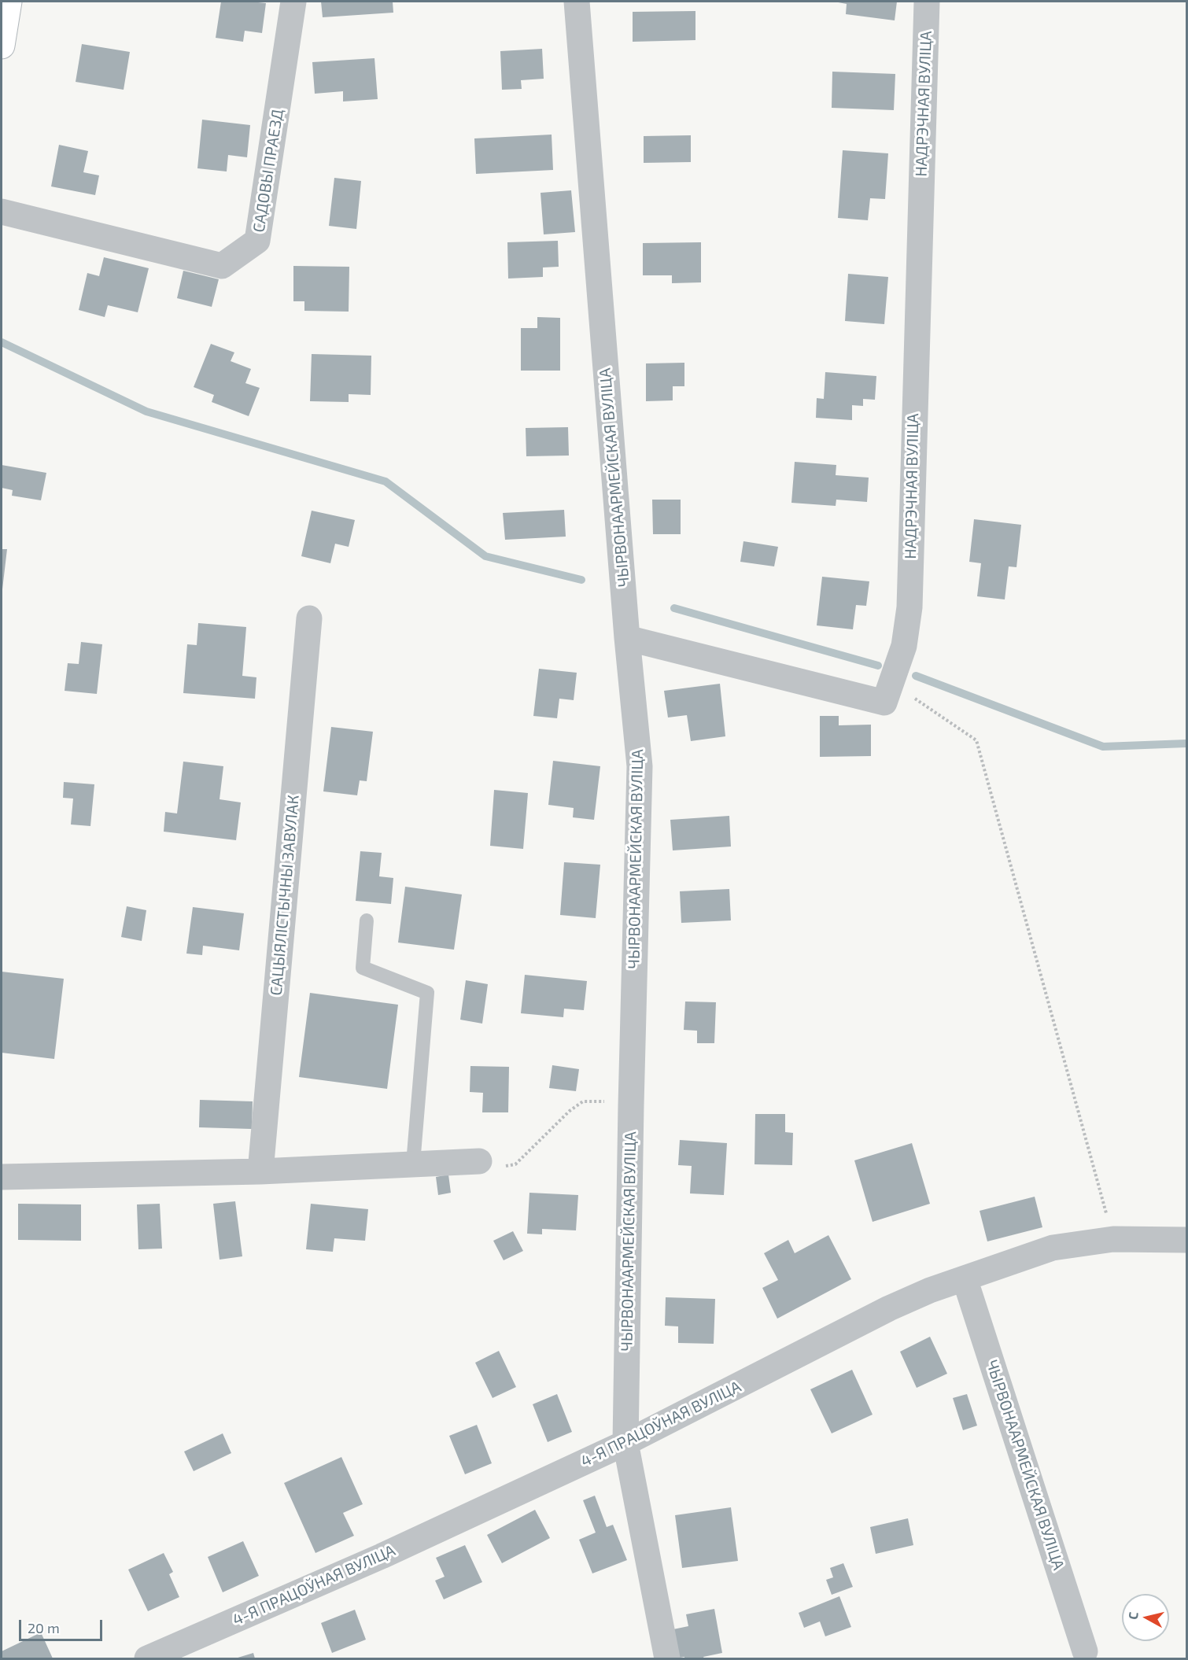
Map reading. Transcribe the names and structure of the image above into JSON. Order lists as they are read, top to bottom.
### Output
{
  "streets": {
    "street": [
      "НАДРЭЧНАЯ ВУЛІЦА",
      "САДОВЫ ПРАЕЗД",
      "ЧЫРВОНААРМЕЙСКАЯ ВУЛІЦА",
      "САЦЫЯЛІСТЫЧНЫ ЗАВУЛАК",
      "4-Я ПРАЦОЎНАЯ ВУЛІЦА"
    ]
  },
  "crossings": [
    ["НАДРЭЧНАЯ ВУЛІЦА", "ЧЫРВОНААРМЕЙСКАЯ ВУЛІЦА"],
    ["ЧЫРВОНААРМЕЙСКАЯ ВУЛІЦА", "4-Я ПРАЦОЎНАЯ ВУЛІЦА"]
  ],
  "scale_bar": "20 m",
  "north": "left"
}
